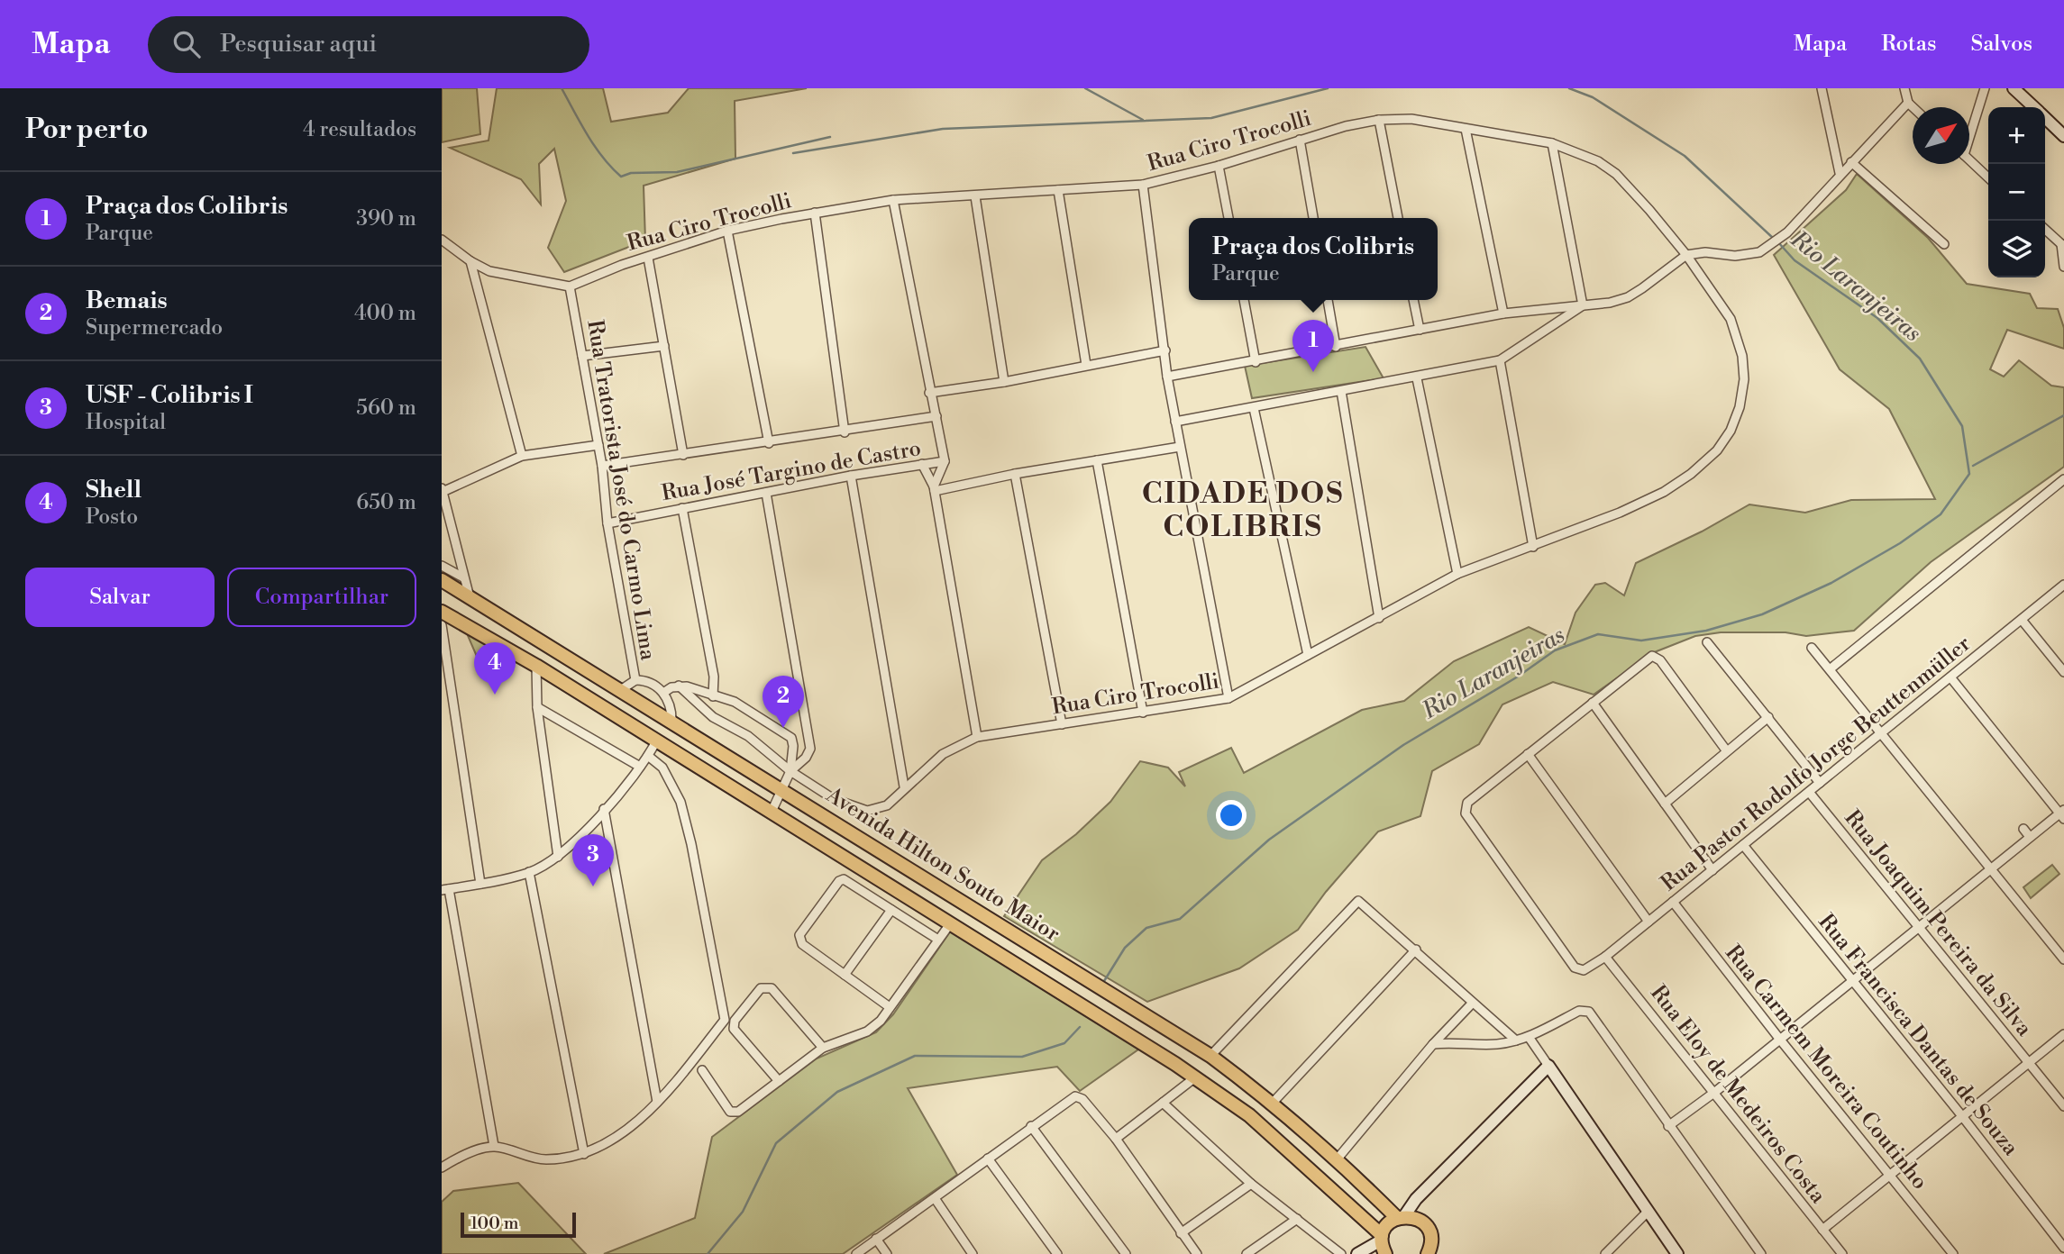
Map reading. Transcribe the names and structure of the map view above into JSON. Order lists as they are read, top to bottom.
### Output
{
  "streets": {
    "main road": ["Avenida Hilton Souto Maior"],
    "street": [
      "Rua Ciro Trocolli",
      "Rua José Targino de Castro",
      "Rua Tratorista José do Carmo Lima",
      "Rua Pastor Rodolfo Jorge Beuttenmüller",
      "Rua Joaquim Pereira da Silva",
      "Rua Francisca Dantas de Souza",
      "Rua Carmem Moreira Coutinho",
      "Rua Eloy de Medeiros Costa"
    ]
  },
  "crossings": [
    ["Rua Ciro Trocolli", "Rua Tratorista José do Carmo Lima"],
    ["Rua José Targino de Castro", "Rua Tratorista José do Carmo Lima"],
    ["Rua Tratorista José do Carmo Lima", "Avenida Hilton Souto Maior"],
    ["Rua Pastor Rodolfo Jorge Beuttenmüller", "Rua Joaquim Pereira da Silva"],
    ["Rua Pastor Rodolfo Jorge Beuttenmüller", "Rua Francisca Dantas de Souza"],
    ["Rua Pastor Rodolfo Jorge Beuttenmüller", "Rua Carmem Moreira Coutinho"],
    ["Rua Pastor Rodolfo Jorge Beuttenmüller", "Rua Eloy de Medeiros Costa"]
  ],
  "districts": ["CIDADE DOS COLIBRIS"],
  "water": ["Rio Laranjeiras"],
  "scale_bar": "100 m",
  "north": "top right",
  "page": {
    "header": "Mapa",
    "search": "Pesquisar aqui",
    "nav": ["Mapa", "Rotas", "Salvos"],
    "heading": ["Por perto", "4 resultados"],
    "map_buttons": ["+", "−"],
    "list": [
      {
        "mark": "1",
        "name": "Praça dos Colibris",
        "note": "Parque",
        "value": "390 m"
      },
      {
        "mark": "2",
        "name": "Bemais",
        "note": "Supermercado",
        "value": "400 m"
      },
      {
        "mark": "3",
        "name": "USF - Colibris I",
        "note": "Hospital",
        "value": "560 m"
      },
      {
        "mark": "4",
        "name": "Shell",
        "note": "Posto",
        "value": "650 m"
      }
    ],
    "popup": ["Praça dos Colibris", "Parque"],
    "pins": [
      "1",
      "4",
      "2",
      "3"
    ],
    "buttons": ["Salvar", "Compartilhar"],
    "scale": "100 m"
  }
}
